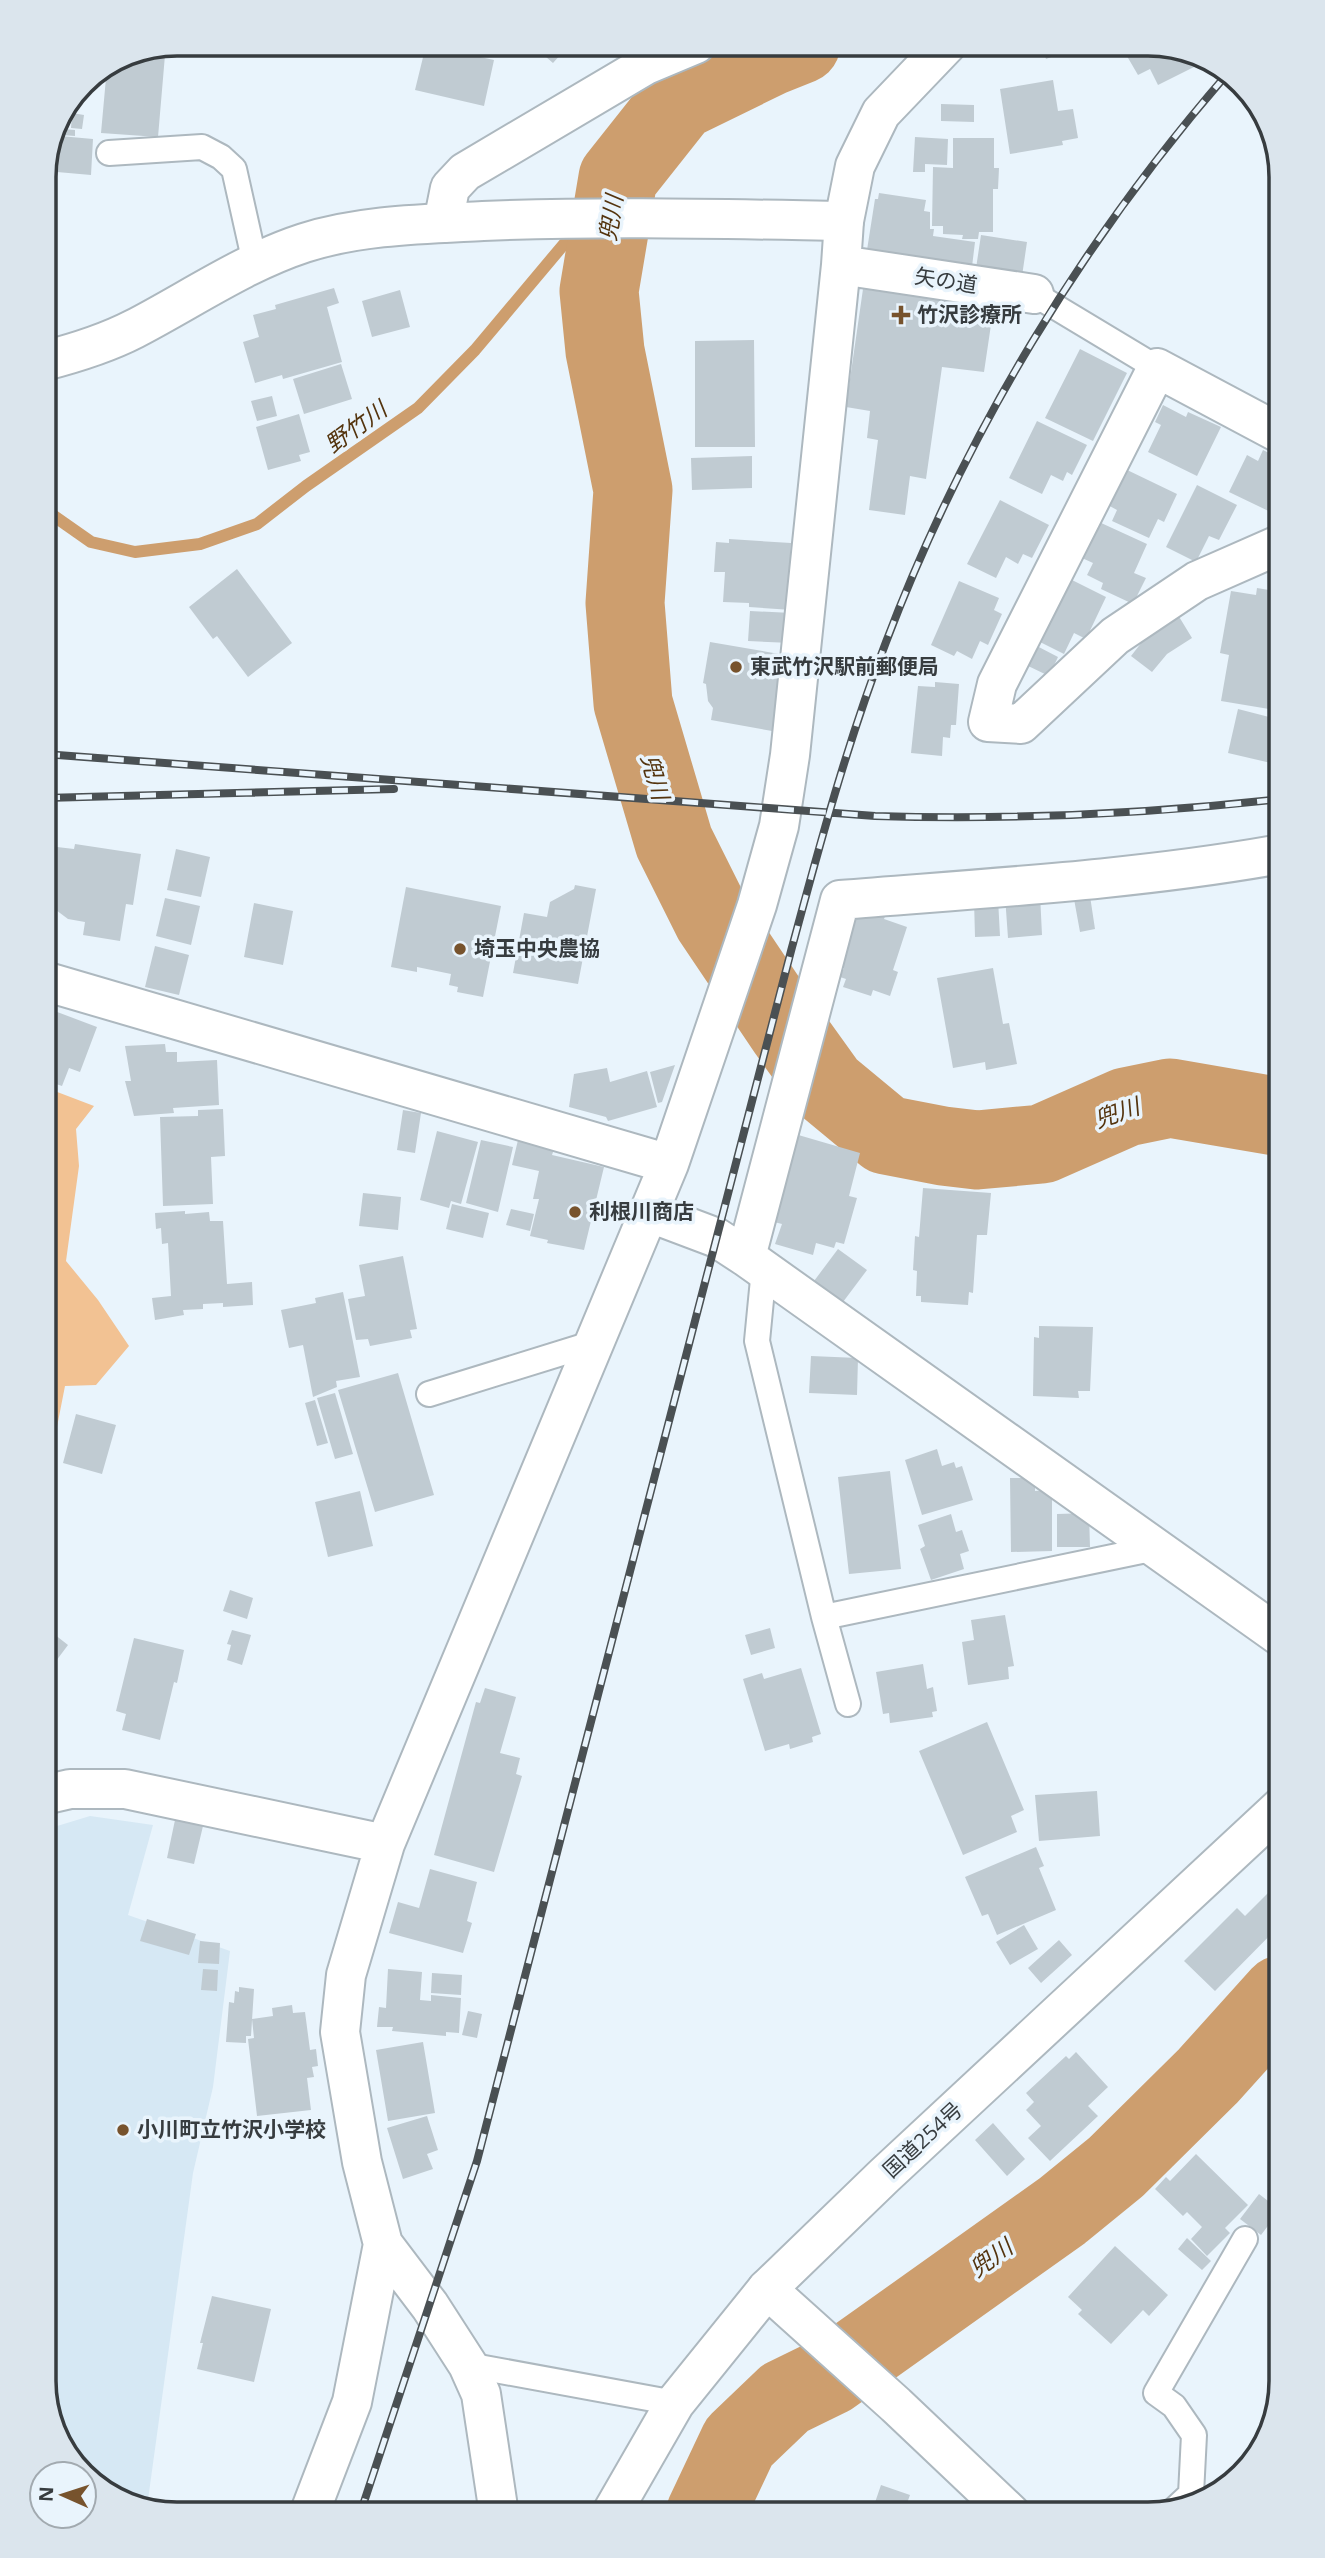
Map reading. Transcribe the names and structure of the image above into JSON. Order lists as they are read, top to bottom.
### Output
{
  "streets": {
    "main road": ["矢の道", "国道254号"]
  },
  "water": ["兜川", "野竹川"],
  "places": {
    "health": ["竹沢診療所"],
    "other": [
      "東武竹沢駅前郵便局",
      "埼玉中央農協",
      "利根川商店",
      "小川町立竹沢小学校"
    ]
  },
  "north": "left"
}
